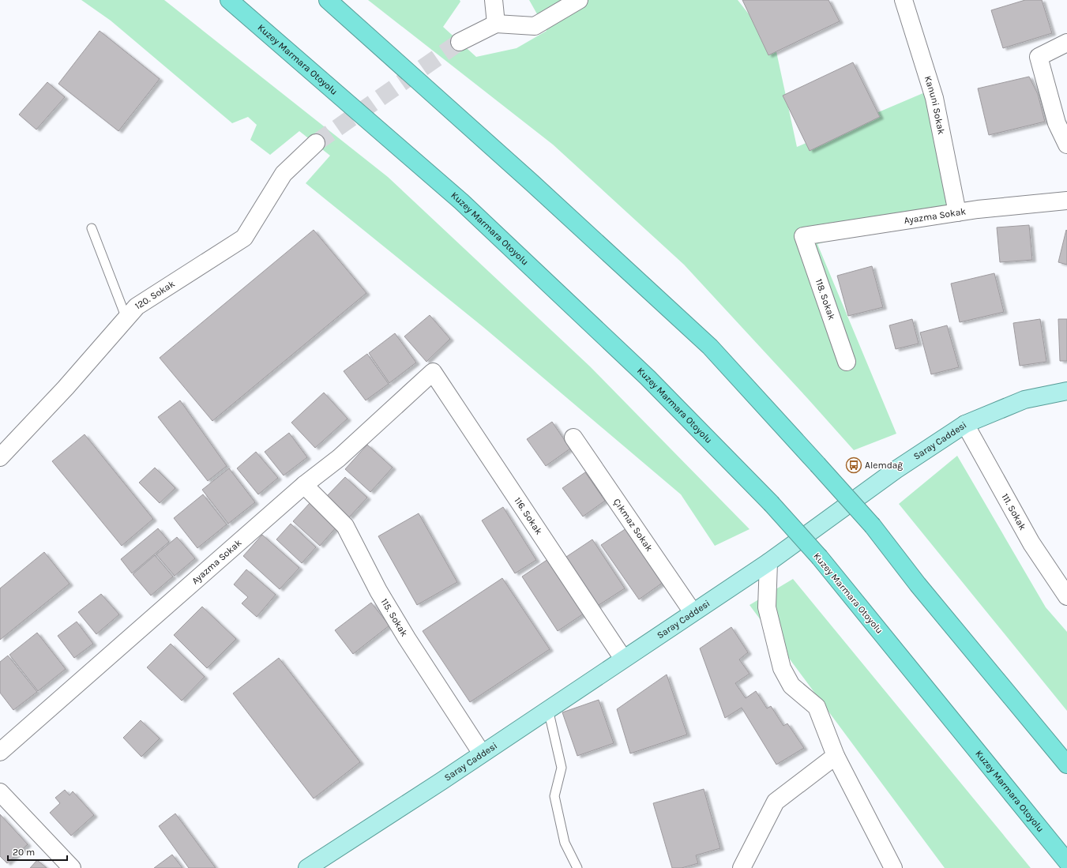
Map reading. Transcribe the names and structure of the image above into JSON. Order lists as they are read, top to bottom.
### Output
{
  "streets": {
    "highway": ["Kuzey Marmara Otoyolu"],
    "main road": ["Saray Caddesi"],
    "street": [
      "Kanuni Sokak",
      "Ayazma Sokak",
      "120. Sokak",
      "118. Sokak",
      "111. Sokak",
      "116. Sokak",
      "Çıkmaz Sokak",
      "115. Sokak"
    ]
  },
  "crossings": [
    ["Kanuni Sokak", "Ayazma Sokak"],
    ["Ayazma Sokak", "118. Sokak"],
    ["Ayazma Sokak", "116. Sokak"],
    ["Ayazma Sokak", "115. Sokak"],
    ["Saray Caddesi", "111. Sokak"],
    ["Saray Caddesi", "116. Sokak"],
    ["Saray Caddesi", "Çıkmaz Sokak"],
    ["Saray Caddesi", "115. Sokak"]
  ],
  "places": {
    "bus stop": ["Alemdağ"]
  },
  "scale_bar": "20 m"
}
